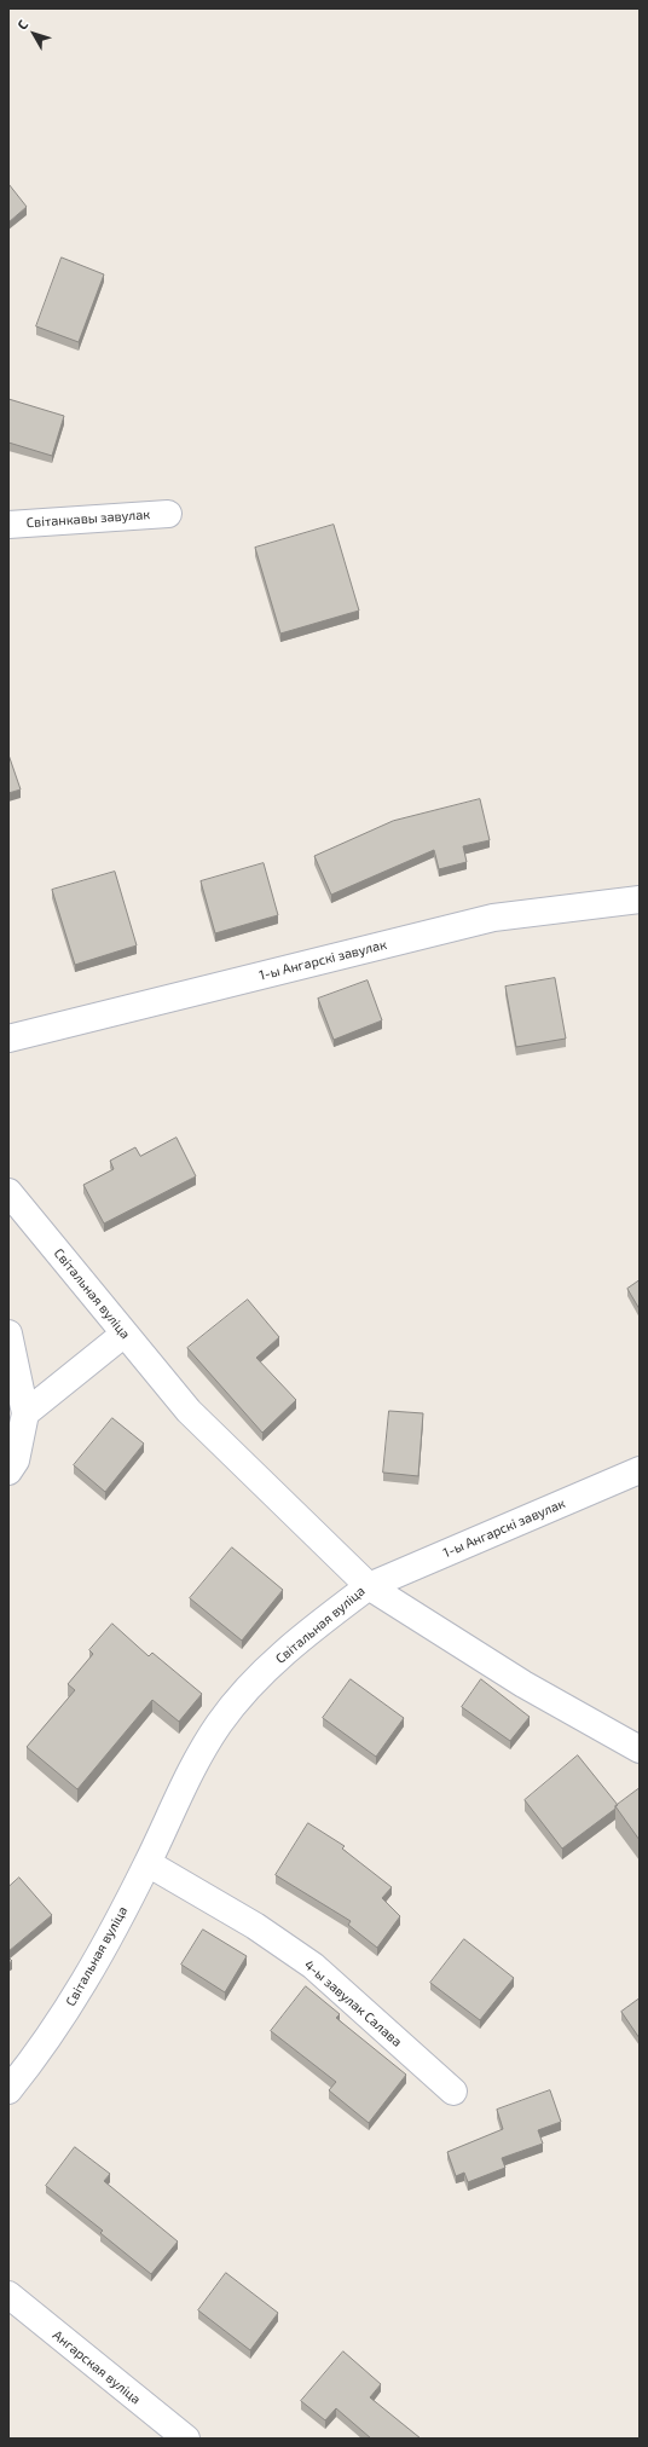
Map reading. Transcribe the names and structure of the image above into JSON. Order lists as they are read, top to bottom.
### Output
{
  "streets": {
    "street": [
      "Світанкавы завулак",
      "1-ы Ангарскі завулак",
      "Світальная вуліца",
      "4-ы завулак Салава",
      "Ангарская вуліца"
    ]
  },
  "crossings": [
    ["1-ы Ангарскі завулак", "Світальная вуліца"],
    ["Світальная вуліца", "4-ы завулак Салава"]
  ],
  "north": "top left"
}
